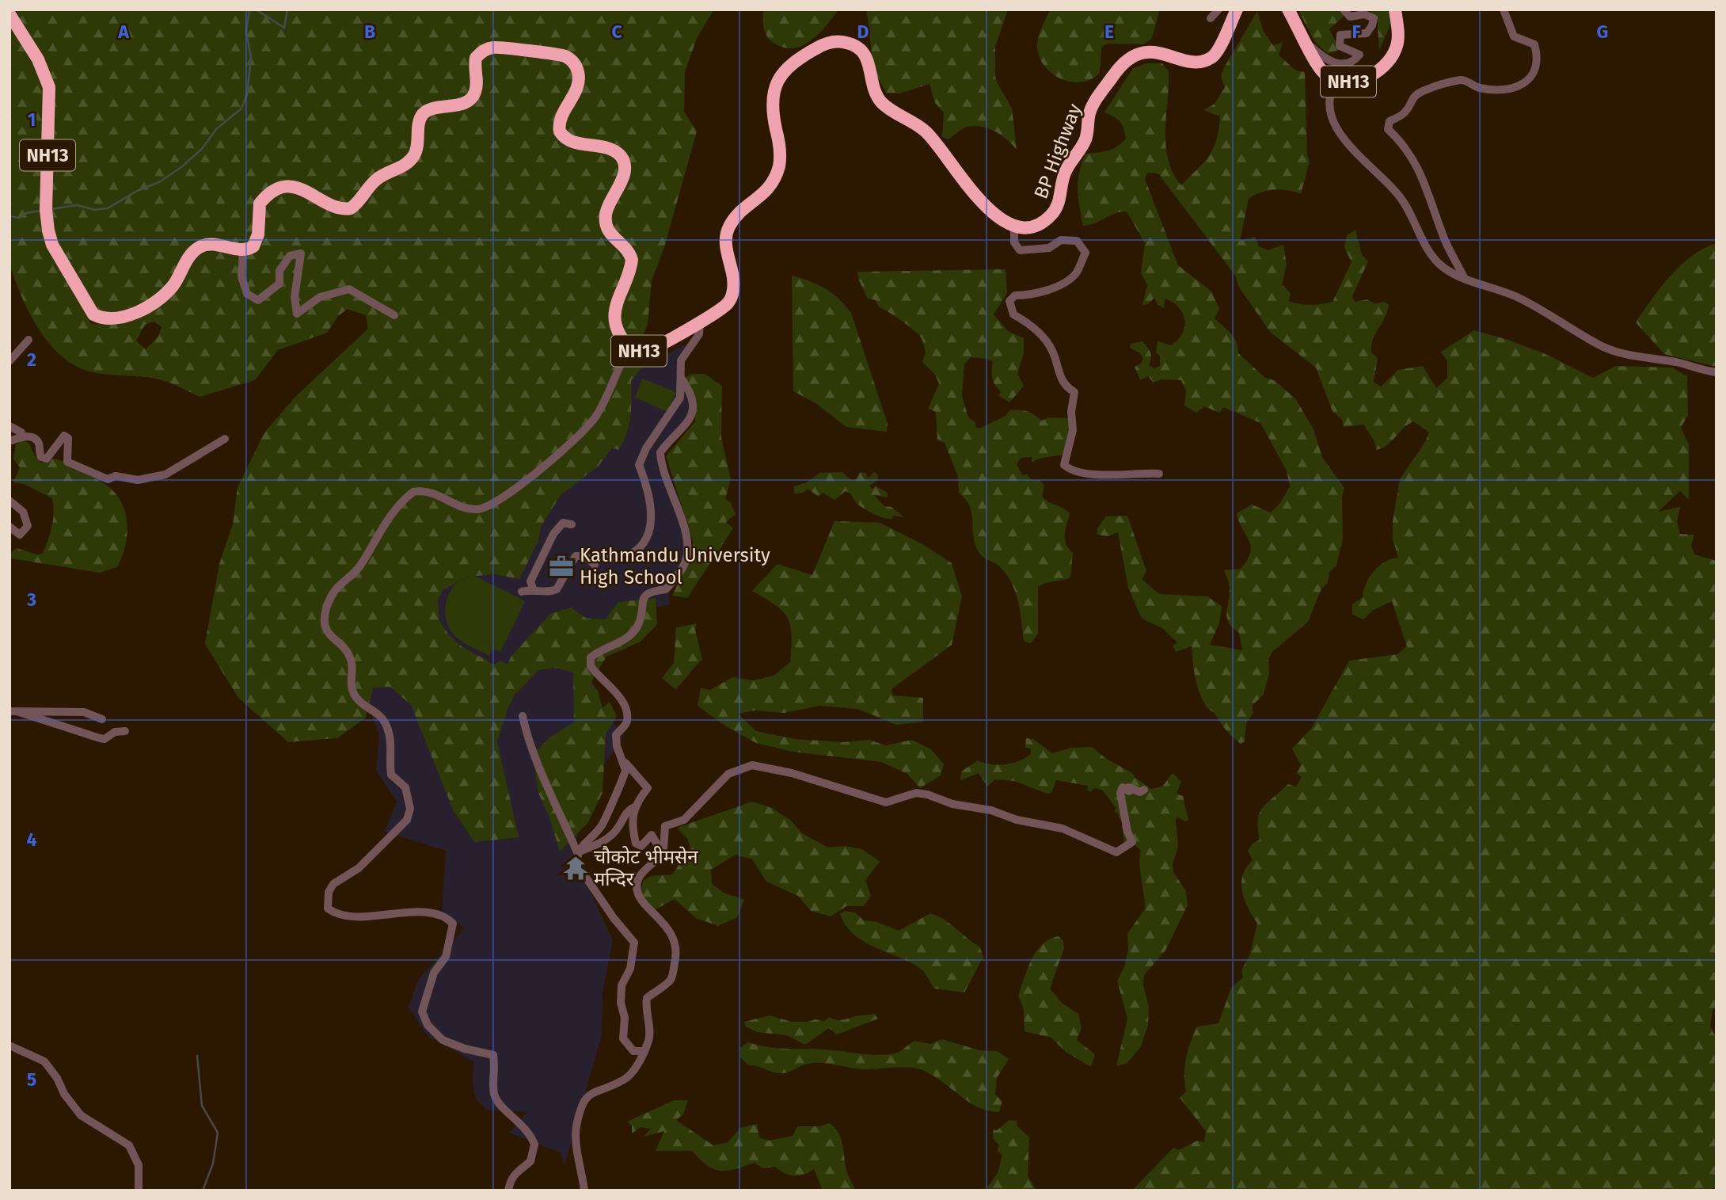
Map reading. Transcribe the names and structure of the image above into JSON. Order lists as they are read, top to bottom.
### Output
{
  "streets": {
    "highway": ["NH13", "BP Highway"]
  },
  "crossings": [
    ["NH13", "BP Highway"]
  ],
  "places": {
    "office": ["Kathmandu University High School"],
    "temple": ["चौकोट भीमसेन मन्दिर"]
  },
  "grid": {
    "columns": [
      "A",
      "B",
      "C",
      "D",
      "E",
      "F",
      "G"
    ],
    "rows": [
      "1",
      "2",
      "3",
      "4",
      "5"
    ]
  }
}
